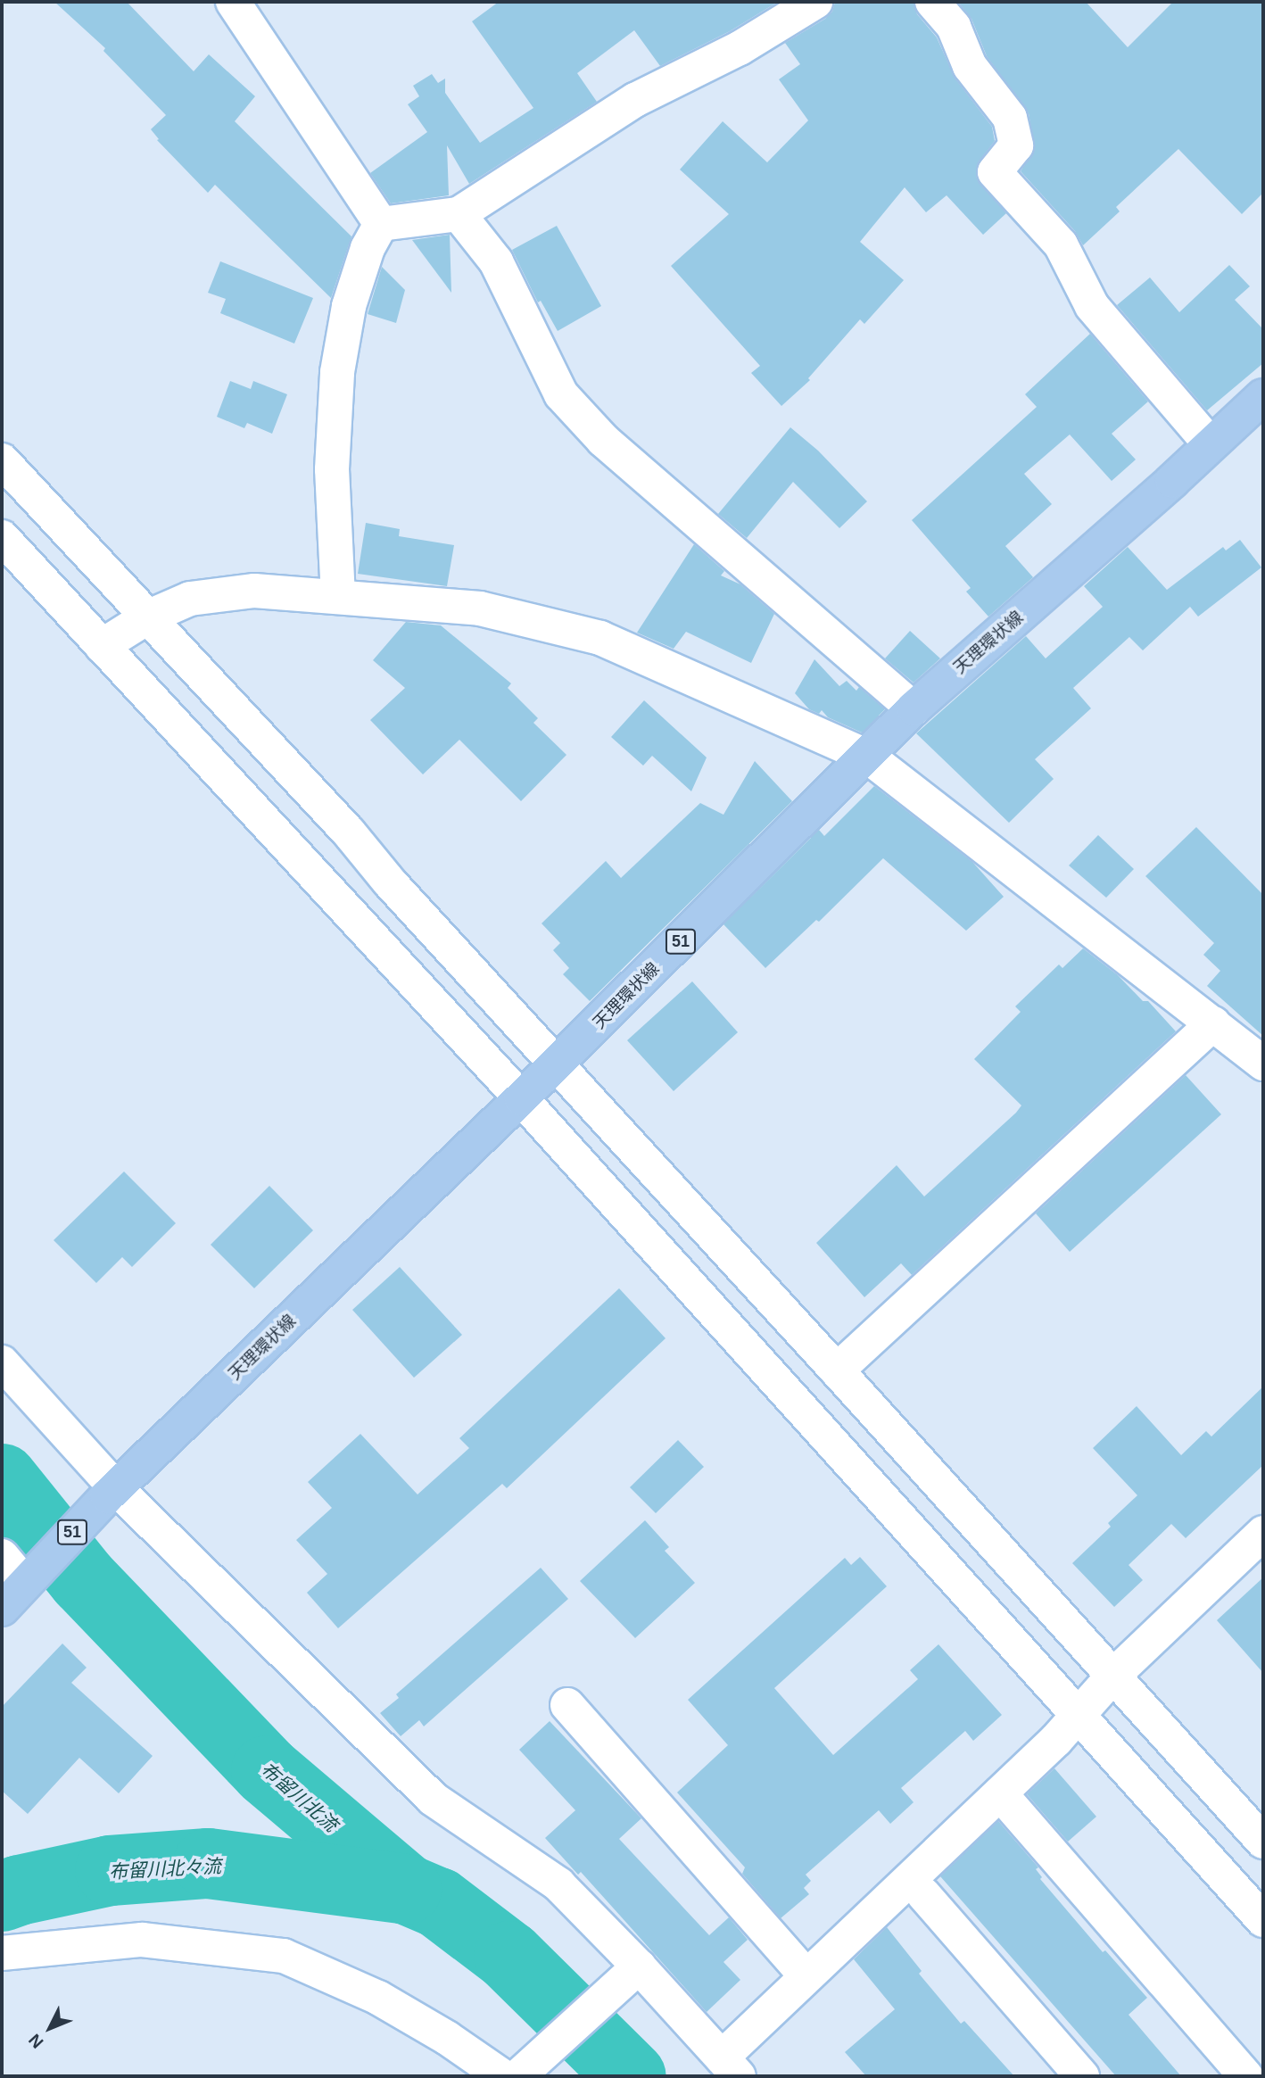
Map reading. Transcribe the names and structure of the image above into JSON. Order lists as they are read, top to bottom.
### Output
{
  "streets": {
    "main road": ["天理環状線", "51"]
  },
  "water": ["布留川北流", "布留川北々流"],
  "north": "bottom left"
}
